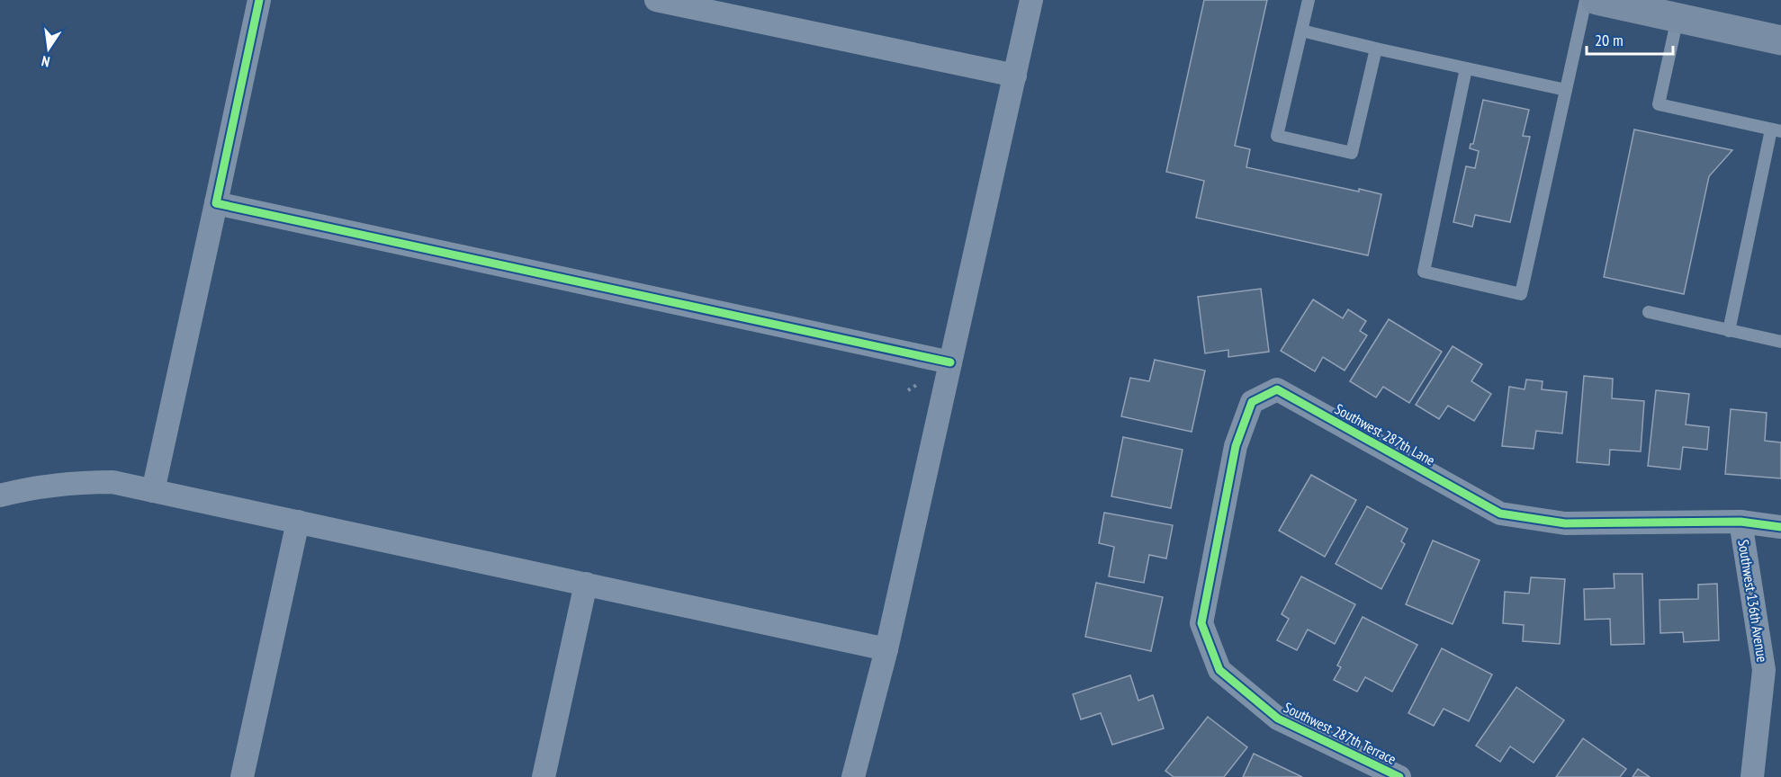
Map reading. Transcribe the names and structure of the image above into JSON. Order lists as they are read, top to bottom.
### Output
{
  "streets": {
    "street": ["Southwest 287th Lane", "Southwest 136th Avenue", "Southwest 287th Terrace"]
  },
  "crossings": [
    ["Southwest 287th Lane", "Southwest 136th Avenue"],
    ["Southwest 287th Lane", "Southwest 287th Terrace"]
  ],
  "scale_bar": "20 m",
  "north": "bottom"
}
